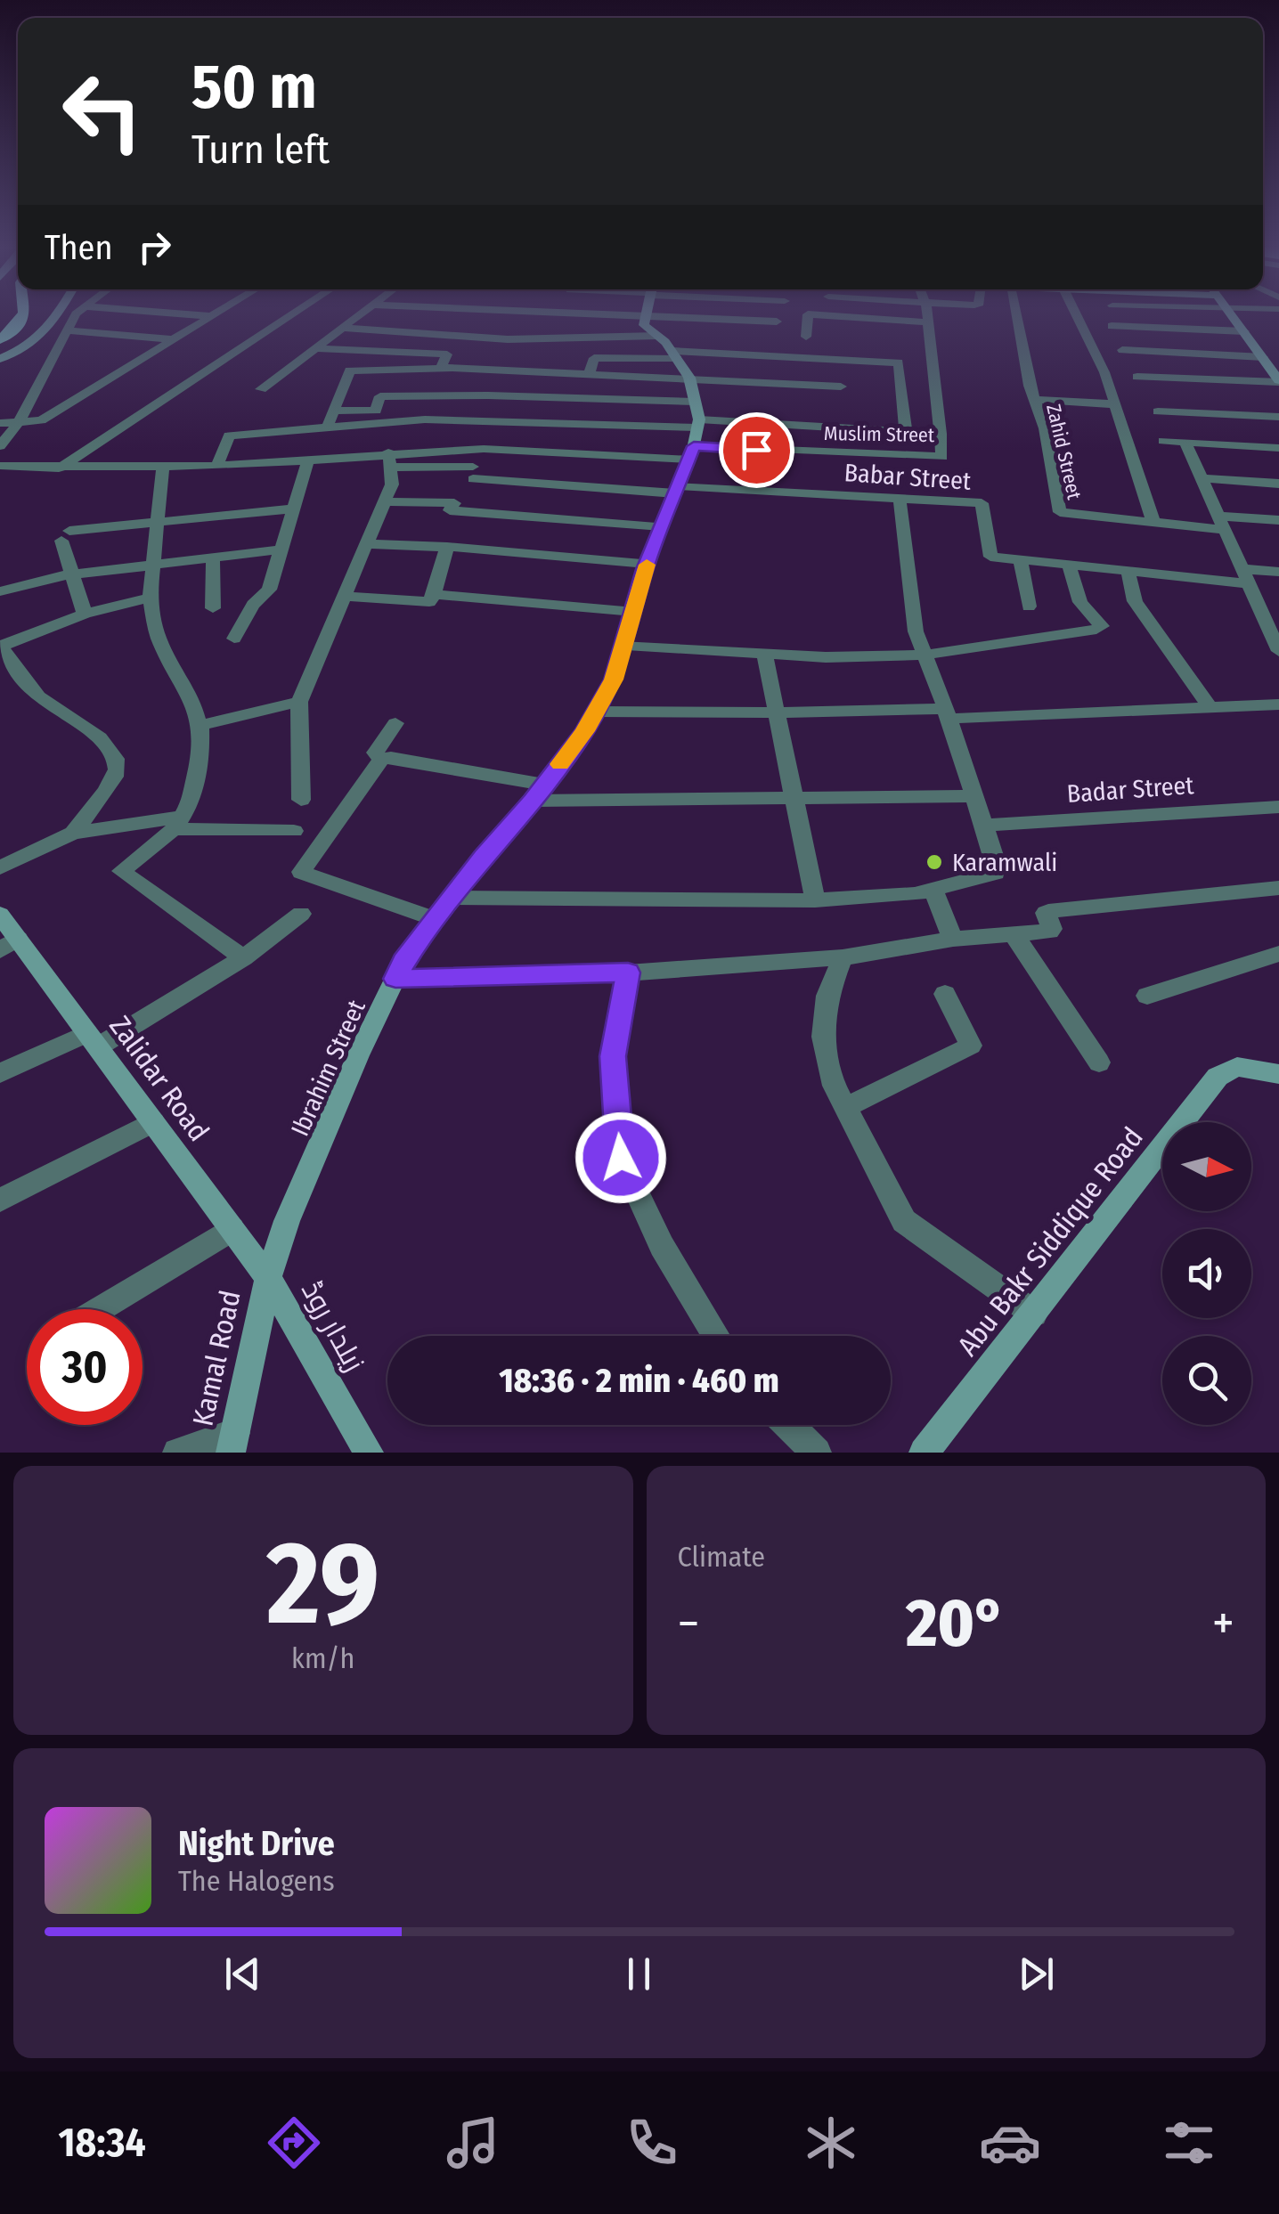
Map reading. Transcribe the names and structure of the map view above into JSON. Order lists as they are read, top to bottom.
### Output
{
  "streets": {
    "main road": [
      "Ibrahim Street",
      "Zalidar Road",
      "Abu Bakr Siddique Road",
      "زیلدار روڈ",
      "Kamal Road"
    ],
    "street": [
      "Muslim Street",
      "Zahid Street",
      "Babar Street",
      "Badar Street"
    ]
  },
  "crossings": [
    ["Muslim Street", "Ibrahim Street"],
    ["Babar Street", "Ibrahim Street"],
    ["Ibrahim Street", "Zalidar Road"],
    ["Ibrahim Street", "زیلدار روڈ"],
    ["Ibrahim Street", "Kamal Road"],
    ["Zalidar Road", "زیلدار روڈ"],
    ["Zalidar Road", "Kamal Road"],
    ["زیلدار روڈ", "Kamal Road"]
  ],
  "places": ["Karamwali"],
  "north": "right",
  "page": {
    "turn": ["50 m", "Turn left"],
    "then": "Then",
    "limit": "30",
    "trip": "18:36 · 2 min · 460 m",
    "tile": [
      ["29", "km/h"],
      "Climate"
    ],
    "heat": ["−", "20°", "+"],
    "song": ["Night Drive", "The Halogens"],
    "tabs": "18:34"
  }
}
